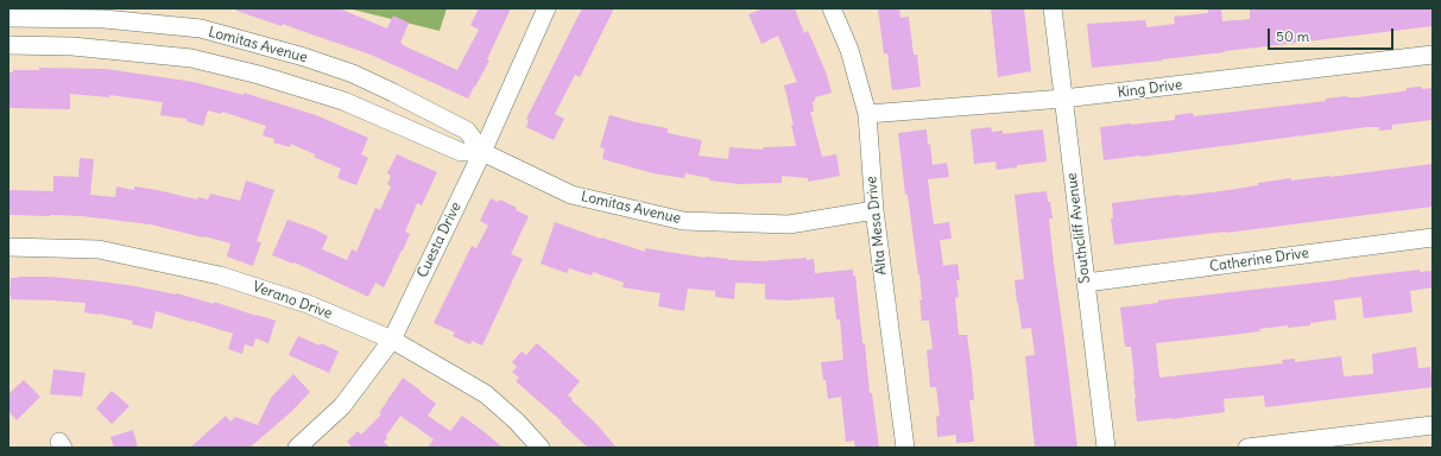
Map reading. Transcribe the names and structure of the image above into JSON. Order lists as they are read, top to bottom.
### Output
{
  "streets": {
    "street": [
      "Lomitas Avenue",
      "King Drive",
      "Alta Mesa Drive",
      "Southcliff Avenue",
      "Cuesta Drive",
      "Catherine Drive",
      "Verano Drive"
    ]
  },
  "crossings": [
    ["Lomitas Avenue", "Alta Mesa Drive"],
    ["Lomitas Avenue", "Cuesta Drive"],
    ["King Drive", "Alta Mesa Drive"],
    ["King Drive", "Southcliff Avenue"],
    ["Southcliff Avenue", "Catherine Drive"],
    ["Cuesta Drive", "Verano Drive"]
  ],
  "scale_bar": "50 m"
}
